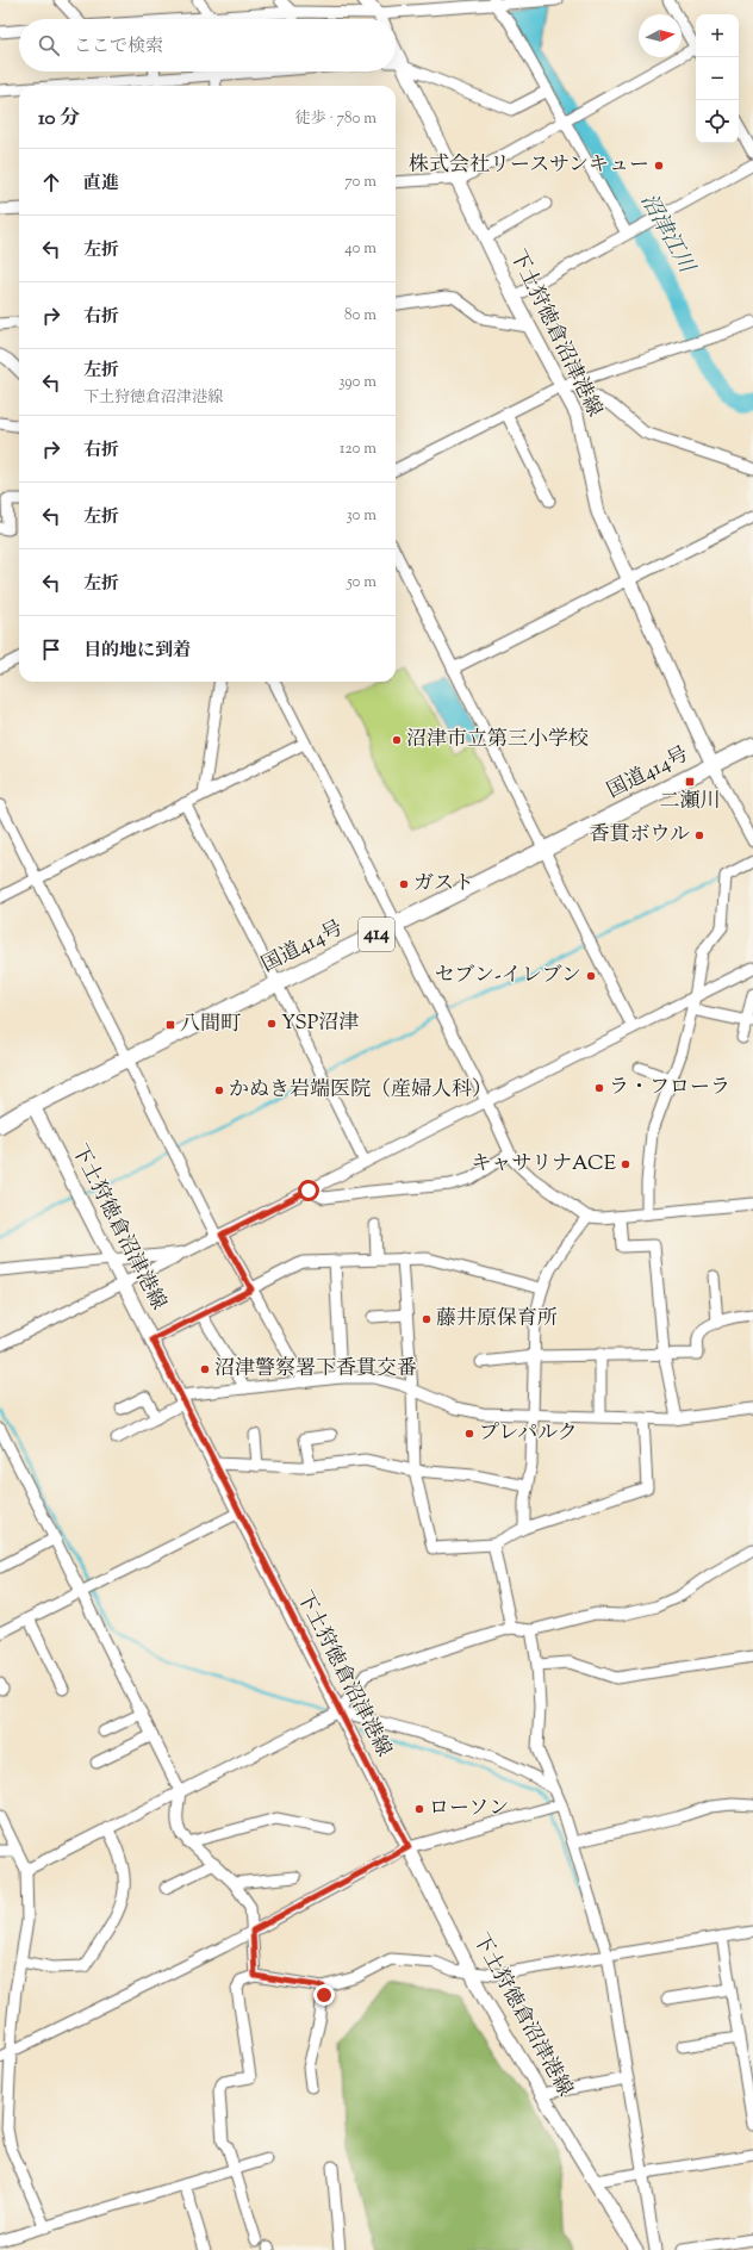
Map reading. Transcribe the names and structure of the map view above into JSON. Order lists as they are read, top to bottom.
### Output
{
  "streets": {
    "highway": ["国道414号", "414"],
    "main road": ["下土狩徳倉沼津港線"]
  },
  "crossings": [
    ["下土狩徳倉沼津港線", "国道414号"]
  ],
  "water": ["沼津江川"],
  "places": {
    "other": [
      "株式会社リースサンキュー",
      "沼津市立第三小学校",
      "香貫ボウル",
      "ガスト",
      "セブン-イレブン",
      "YSP沼津",
      "ラ・フローラ",
      "かぬき岩端医院（産婦人科）",
      "キャサリナACE",
      "藤井原保育所",
      "沼津警察署下香貫交番",
      "プレパルク",
      "ローソン"
    ],
    "transit": ["二瀬川", "八間町"]
  },
  "north": "right",
  "page": {
    "map_buttons": ["+", "−"],
    "search": "ここで検索",
    "heading": ["10 分", "徒歩 · 780 m"],
    "list": [
      ["直進", "70 m"],
      ["左折", "40 m"],
      ["右折", "80 m"],
      ["左折", "下土狩徳倉沼津港線", "390 m"],
      ["右折", "120 m"],
      ["左折", "30 m"],
      ["左折", "50 m"],
      "目的地に到着"
    ]
  }
}
